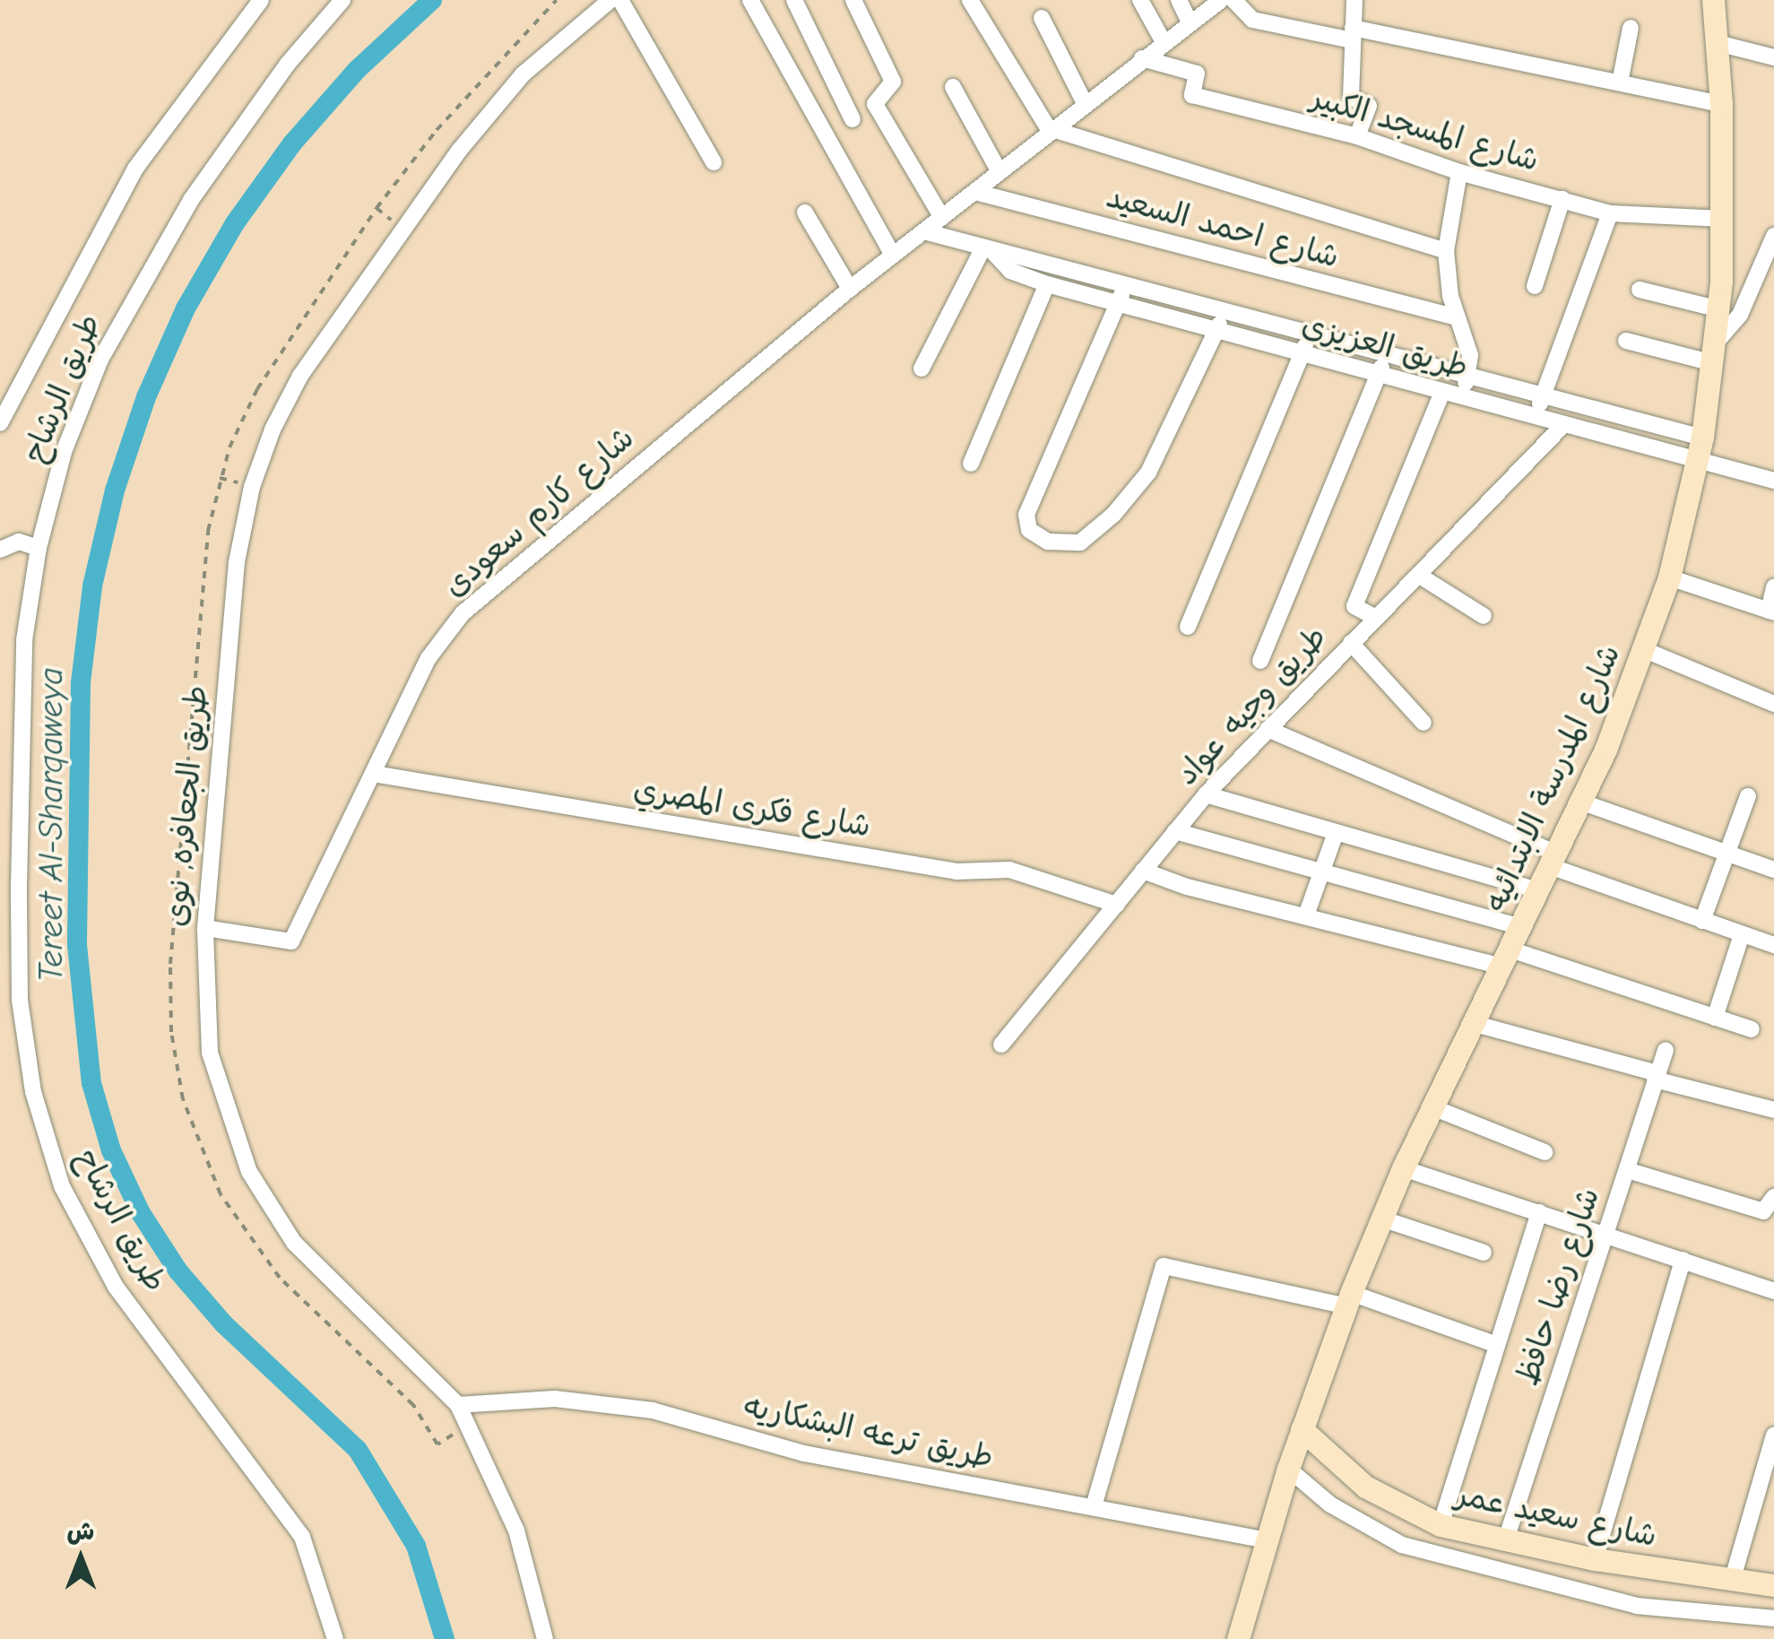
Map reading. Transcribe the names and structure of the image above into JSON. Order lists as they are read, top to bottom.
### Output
{
  "streets": {
    "street": [
      "شارع المسجد الكبير",
      "شارع احمد السعيد",
      "طريق العزيزى",
      "طريق الرشاح",
      "شارع كارم سعودى",
      "طريق وجيه عواد",
      "شارع المدرسة الابتدائيه",
      "طريق الجعافره, نوى",
      "شارع فكرى المصري",
      "شارع رضا حافظ",
      "طريق ترعه البشكاريه",
      "شارع سعيد عمر"
    ]
  },
  "crossings": [
    ["شارع المسجد الكبير", "شارع كارم سعودى"],
    ["شارع المسجد الكبير", "شارع المدرسة الابتدائيه"],
    ["شارع احمد السعيد", "شارع كارم سعودى"],
    ["طريق العزيزى", "شارع كارم سعودى"],
    ["طريق العزيزى", "طريق وجيه عواد"],
    ["طريق العزيزى", "شارع المدرسة الابتدائيه"],
    ["شارع كارم سعودى", "طريق الجعافره, نوى"],
    ["شارع كارم سعودى", "شارع فكرى المصري"],
    ["طريق وجيه عواد", "شارع فكرى المصري"],
    ["شارع المدرسة الابتدائيه", "طريق ترعه البشكاريه"],
    ["شارع المدرسة الابتدائيه", "شارع سعيد عمر"],
    ["طريق الجعافره, نوى", "طريق ترعه البشكاريه"],
    ["شارع رضا حافظ", "شارع سعيد عمر"]
  ],
  "water": ["Tereet Al-Sharqaweya"],
  "north": "top"
}
